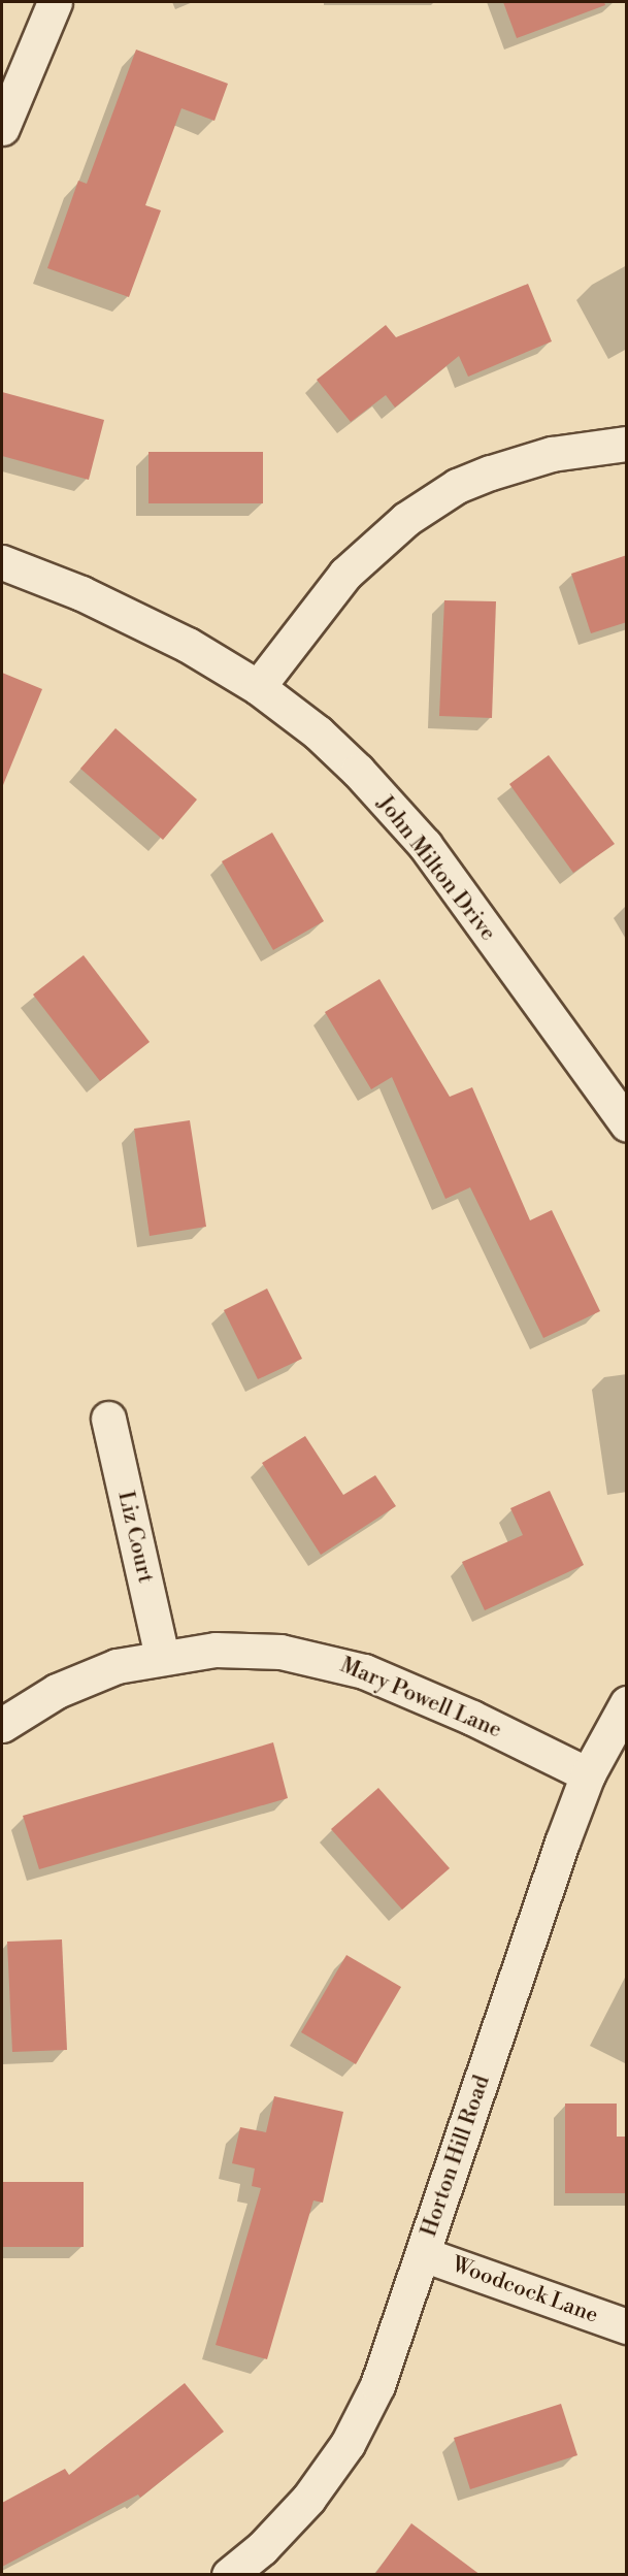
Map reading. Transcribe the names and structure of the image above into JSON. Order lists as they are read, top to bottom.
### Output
{
  "streets": {
    "street": [
      "John Milton Drive",
      "Liz Court",
      "Mary Powell Lane",
      "Horton Hill Road",
      "Woodcock Lane"
    ]
  },
  "crossings": [
    ["Liz Court", "Mary Powell Lane"],
    ["Mary Powell Lane", "Horton Hill Road"],
    ["Horton Hill Road", "Woodcock Lane"]
  ]
}
